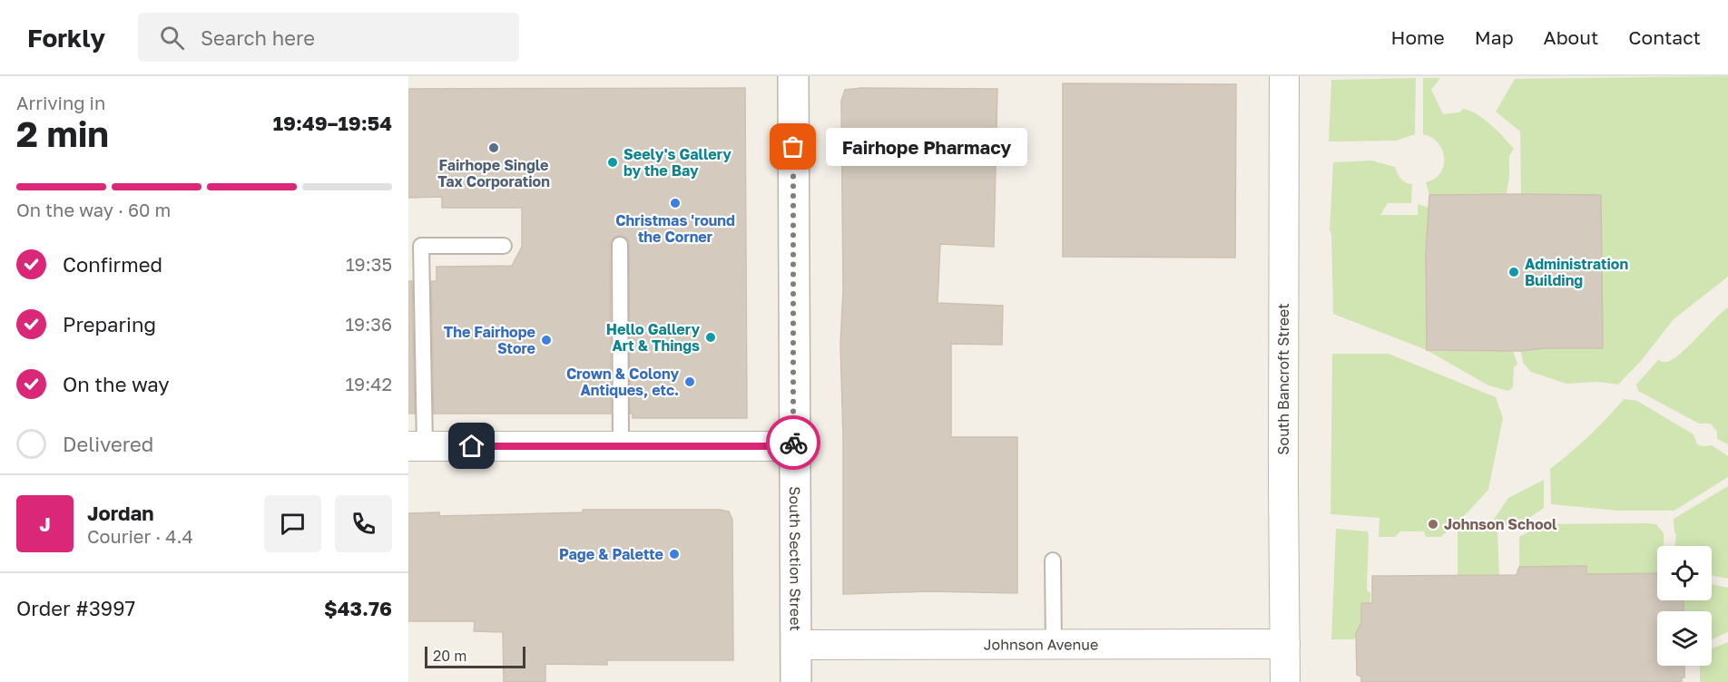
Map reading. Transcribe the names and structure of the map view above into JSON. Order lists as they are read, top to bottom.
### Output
{
  "streets": {
    "street": ["South Bancroft Street", "South Section Street", "Johnson Avenue"]
  },
  "crossings": [
    ["South Bancroft Street", "Johnson Avenue"],
    ["South Section Street", "Johnson Avenue"]
  ],
  "places": [
    "Fairhope Pharmacy",
    "Fairhope Single Tax Corporation",
    "Seely's Gallery by the Bay",
    "Christmas 'round the Corner",
    "Administration Building",
    "Hello Gallery Art & Things",
    "The Fairhope Store",
    "Crown & Colony Antiques, etc.",
    "Johnson School",
    "Page & Palette"
  ],
  "scale_bar": "20 m",
  "page": {
    "header": "Forkly",
    "search": "Search here",
    "nav": [
      "Home",
      "Map",
      "About",
      "Contact"
    ],
    "heading": ["2 min", "Arriving in", "19:49–19:54"],
    "panel": [
      "Jordan",
      "Courier · 4.4",
      "Order #3997",
      "$43.76"
    ],
    "bubble": "Fairhope Pharmacy",
    "bar": "On the way · 60 m",
    "list": [
      ["Confirmed", "19:35"],
      ["Preparing", "19:36"],
      ["On the way", "19:42"],
      "Delivered"
    ],
    "round": "J",
    "scale": "20 m"
  }
}
